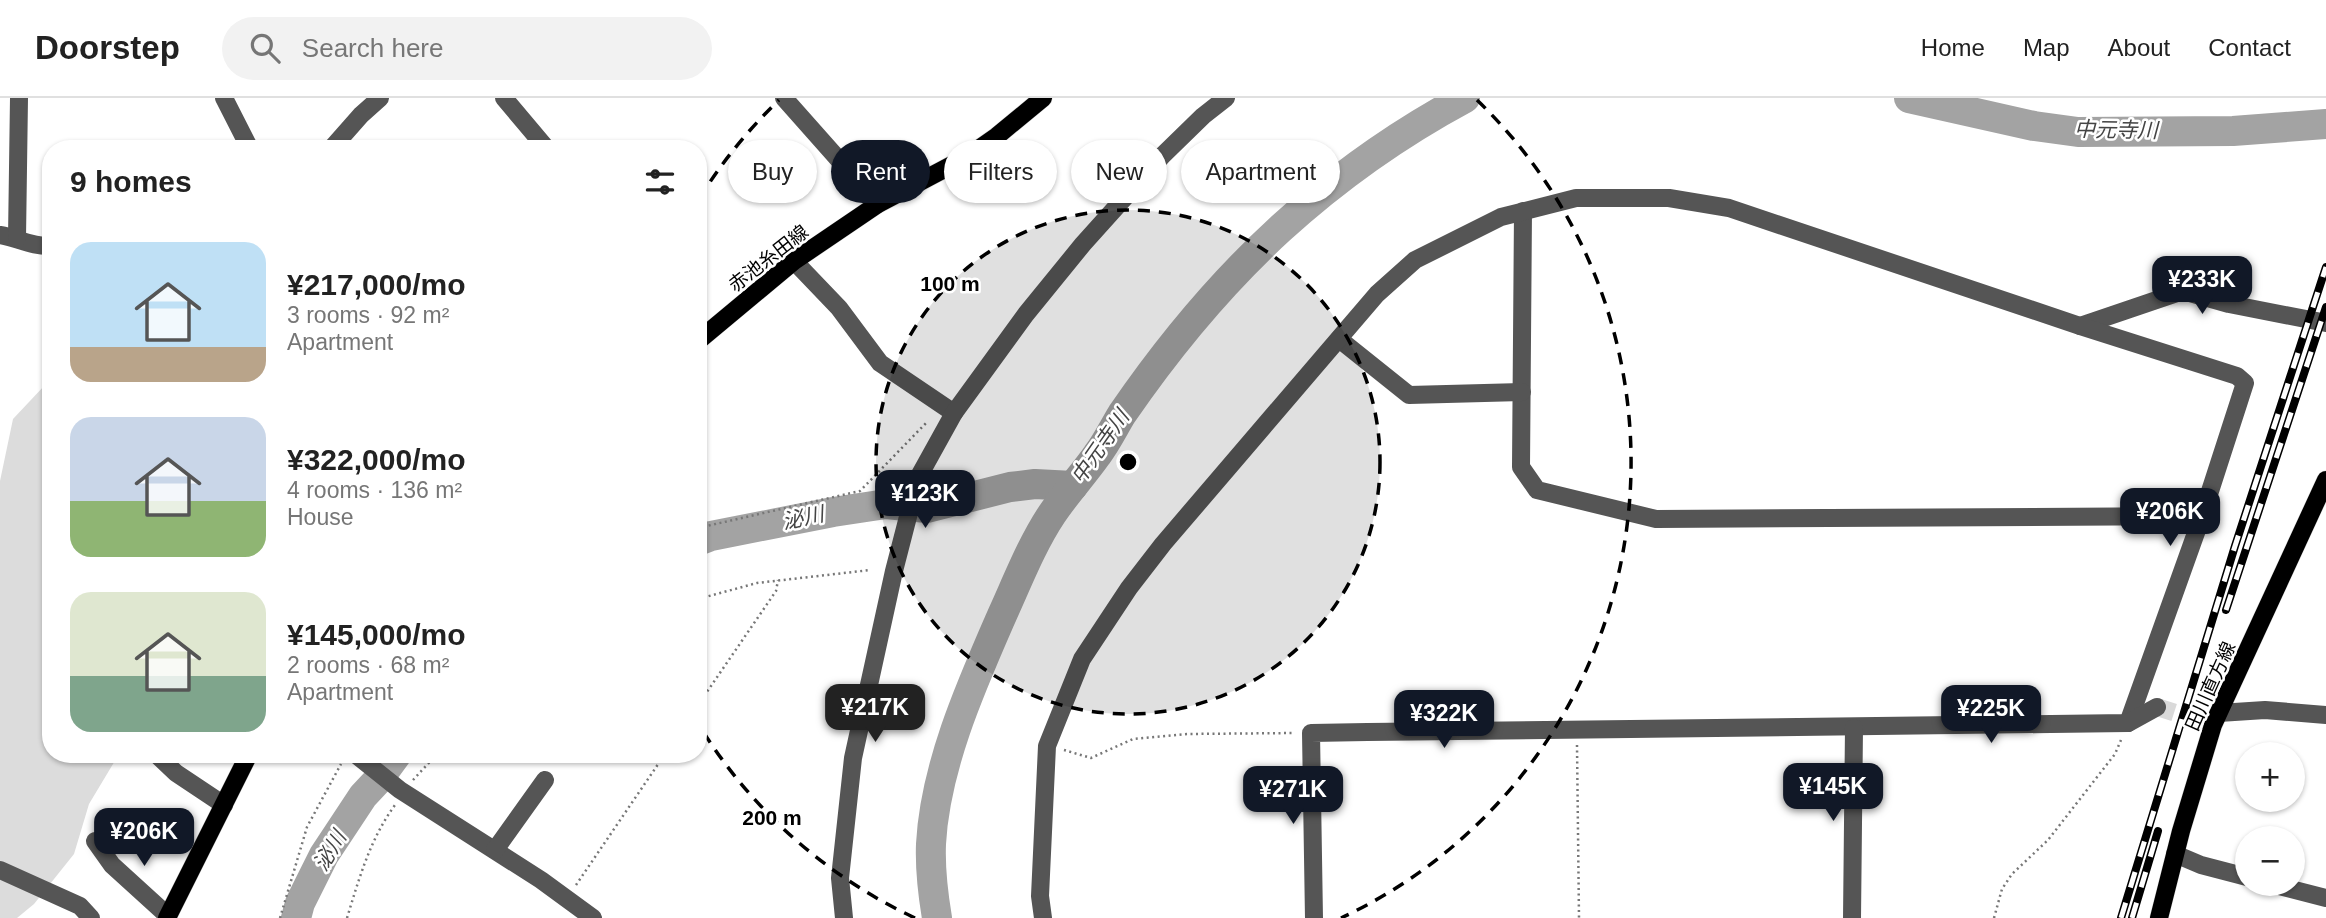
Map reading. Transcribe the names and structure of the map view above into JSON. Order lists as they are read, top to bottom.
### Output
{
  "streets": {
    "main road": ["赤池糸田線", "田川直方線"]
  },
  "water": ["中元寺川", "泌川"],
  "page": {
    "header": "Doorstep",
    "search": "Search here",
    "nav": [
      "Home",
      "Map",
      "About",
      "Contact"
    ],
    "chip": [
      "Buy",
      "Rent",
      "Filters",
      "New",
      "Apartment"
    ],
    "heading": "9 homes",
    "list": [
      {
        "name": "¥217,000/mo",
        "note": "3 rooms · 92 m² · Apartment"
      },
      {
        "name": "¥322,000/mo",
        "note": "4 rooms · 136 m² · House"
      },
      {
        "name": "¥145,000/mo",
        "note": "2 rooms · 68 m² · Apartment"
      }
    ],
    "price": [
      "¥233K",
      "¥123K",
      "¥206K",
      "¥217K",
      "¥225K",
      "¥322K",
      "¥145K",
      "¥271K",
      "¥206K"
    ],
    "map_buttons": ["+", "−"]
  },
  "rings": ["100 m", "200 m"]
}
